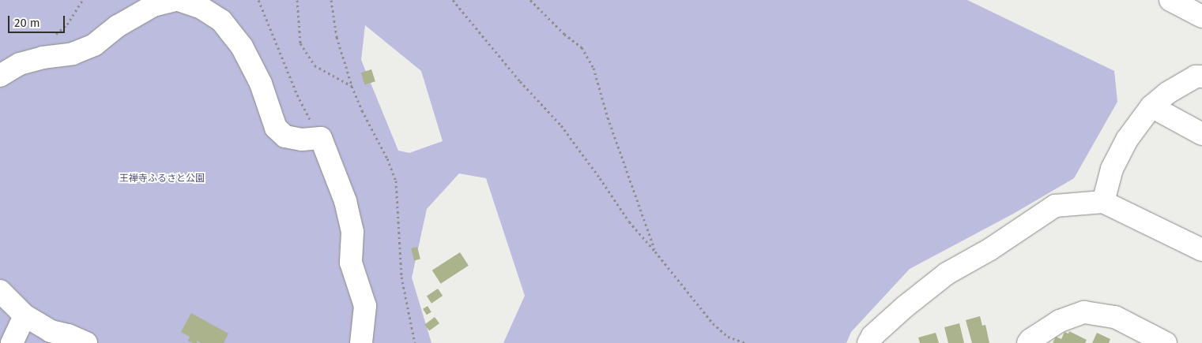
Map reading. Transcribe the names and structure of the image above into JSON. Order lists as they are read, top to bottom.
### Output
{
  "parks": ["王禅寺ふるさと公園"],
  "scale_bar": "20 m"
}
